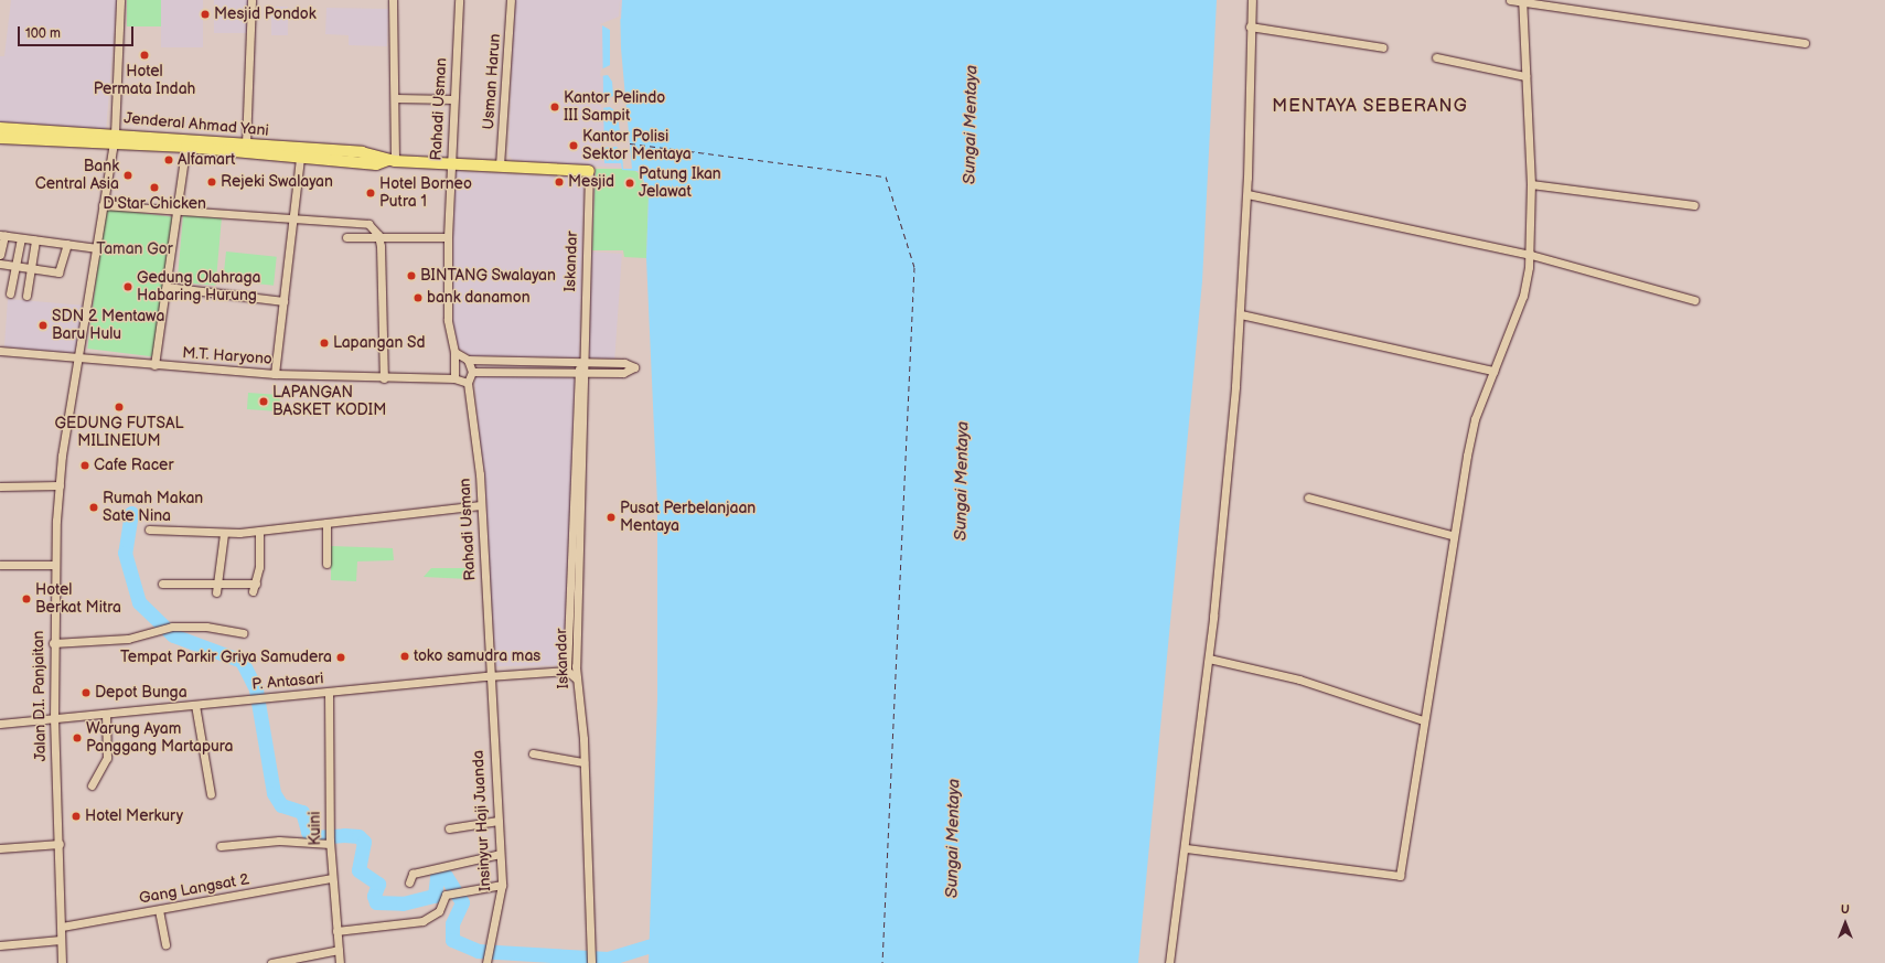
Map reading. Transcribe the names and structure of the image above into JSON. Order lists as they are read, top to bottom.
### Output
{
  "streets": {
    "highway": ["Jenderal Ahmad Yani"],
    "street": [
      "Usman Harun",
      "Rahadi Usman",
      "Iskandar",
      "M.T. Haryono",
      "P. Antasari",
      "Jalan D.I. Panjaitan",
      "Insinyur Haji Juanda",
      "Kuini",
      "Gang Langsat 2"
    ]
  },
  "crossings": [
    ["Usman Harun", "Jenderal Ahmad Yani"],
    ["Rahadi Usman", "Jenderal Ahmad Yani"],
    ["Rahadi Usman", "M.T. Haryono"],
    ["Rahadi Usman", "P. Antasari"],
    ["Rahadi Usman", "Insinyur Haji Juanda"],
    ["Jenderal Ahmad Yani", "Iskandar"],
    ["Jenderal Ahmad Yani", "Jalan D.I. Panjaitan"],
    ["Iskandar", "P. Antasari"],
    ["M.T. Haryono", "Jalan D.I. Panjaitan"],
    ["P. Antasari", "Jalan D.I. Panjaitan"],
    ["P. Antasari", "Insinyur Haji Juanda"],
    ["P. Antasari", "Kuini"],
    ["Jalan D.I. Panjaitan", "Gang Langsat 2"],
    ["Kuini", "Gang Langsat 2"]
  ],
  "districts": ["MENTAYA SEBERANG"],
  "water": ["Sungai Mentaya"],
  "parks": ["Taman Gor"],
  "places": [
    "Mesjid Pondok",
    "Hotel Permata Indah",
    "Kantor Pelindo III Sampit",
    "Kantor Polisi Sektor Mentaya",
    "Alfamart",
    "Bank Central Asia",
    "Rejeki Swalayan",
    "Mesjid",
    "Patung Ikan Jelawat",
    "D'Star Chicken",
    "Hotel Borneo Putra 1",
    "BINTANG Swalayan",
    "Gedung Olahraga Habaring Hurung",
    "bank danamon",
    "SDN 2 Mentawa Baru Hulu",
    "Lapangan Sd",
    "LAPANGAN BASKET KODIM",
    "GEDUNG FUTSAL MILINEIUM",
    "Cafe Racer",
    "Rumah Makan Sate Nina",
    "Pusat Perbelanjaan Mentaya",
    "Hotel Berkat Mitra",
    "toko samudra mas",
    "Tempat Parkir Griya Samudera",
    "Depot Bunga",
    "Warung Ayam Panggang Martapura",
    "Hotel Merkury"
  ],
  "scale_bar": "100 m",
  "north": "top"
}
